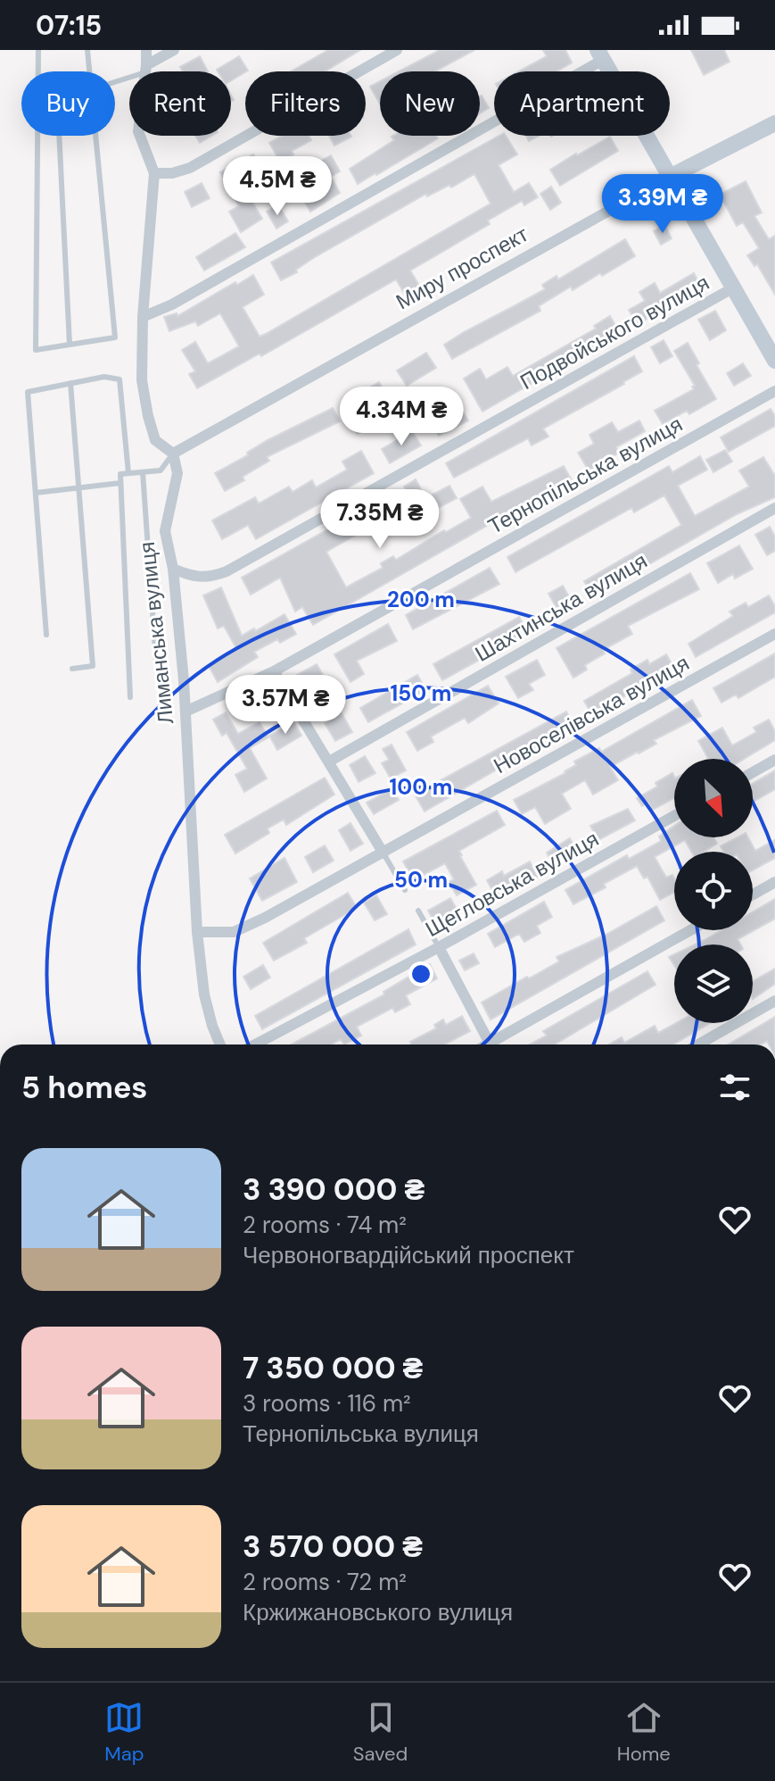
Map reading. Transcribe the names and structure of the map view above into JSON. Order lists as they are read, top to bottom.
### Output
{
  "streets": {
    "main road": ["Миру проспект"],
    "street": [
      "Подвойського вулиця",
      "Тернопільська вулиця",
      "Шахтинська вулиця",
      "Лиманська вулиця",
      "Новоселівська вулиця",
      "Щегловська вулиця"
    ]
  },
  "crossings": [
    ["Миру проспект", "Лиманська вулиця"],
    ["Подвойського вулиця", "Лиманська вулиця"],
    ["Тернопільська вулиця", "Лиманська вулиця"],
    ["Лиманська вулиця", "Новоселівська вулиця"]
  ],
  "north": "bottom right",
  "page": {
    "status": "07:15",
    "chip": [
      "Buy",
      "Rent",
      "Filters",
      "New",
      "Apartment"
    ],
    "price": [
      "4.5M ₴",
      "3.39M ₴",
      "4.34M ₴",
      "7.35M ₴",
      "3.57M ₴"
    ],
    "heading": "5 homes",
    "list": [
      {
        "name": "3 390 000 ₴",
        "note": "2 rooms · 74 m² · Червоногвардійський проспект"
      },
      {
        "name": "7 350 000 ₴",
        "note": "3 rooms · 116 m² · Тернопільська вулиця"
      },
      {
        "name": "3 570 000 ₴",
        "note": "2 rooms · 72 m² · Кржижановського вулиця"
      }
    ],
    "tabs": ["Map", "Saved", "Home"]
  },
  "rings": [
    "200 m",
    "150 m",
    "100 m",
    "50 m"
  ]
}
